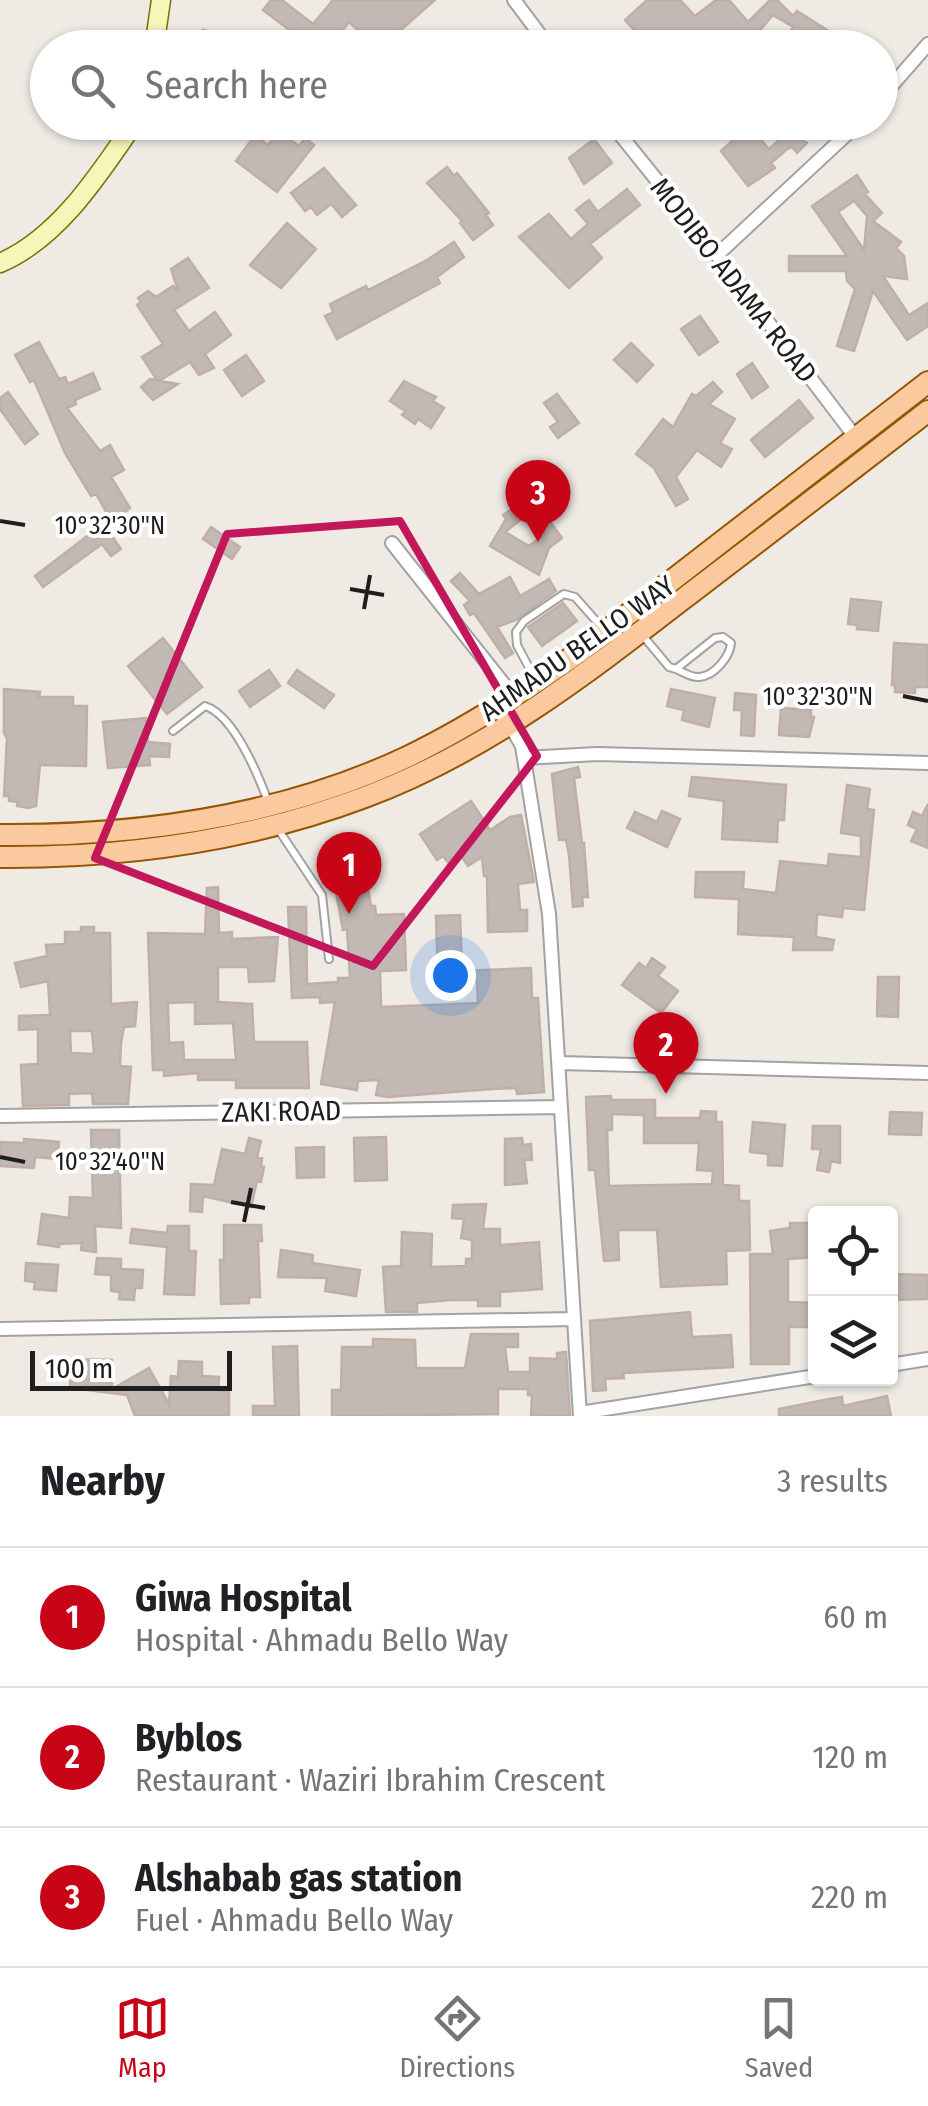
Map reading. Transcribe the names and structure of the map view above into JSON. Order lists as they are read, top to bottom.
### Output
{
  "streets": {
    "main road": ["AHMADU BELLO WAY"],
    "street": ["MODIBO ADAMA ROAD", "ZAKI ROAD"]
  },
  "crossings": [
    ["MODIBO ADAMA ROAD", "AHMADU BELLO WAY"]
  ],
  "scale_bar": "100 m",
  "page": {
    "search": "Search here",
    "pins": ["3", "1", "2"],
    "scale": "100 m",
    "heading": ["Nearby", "3 results"],
    "list": [
      {
        "mark": "1",
        "name": "Giwa Hospital",
        "note": "Hospital · Ahmadu Bello Way",
        "value": "60 m"
      },
      {
        "mark": "2",
        "name": "Byblos",
        "note": "Restaurant · Waziri Ibrahim Crescent",
        "value": "120 m"
      },
      {
        "mark": "3",
        "name": "Alshabab gas station",
        "note": "Fuel · Ahmadu Bello Way",
        "value": "220 m"
      }
    ],
    "nav": ["Map", "Directions", "Saved"]
  },
  "coordinates": ["10°32'30\"N", "10°32'40\"N"]
}
